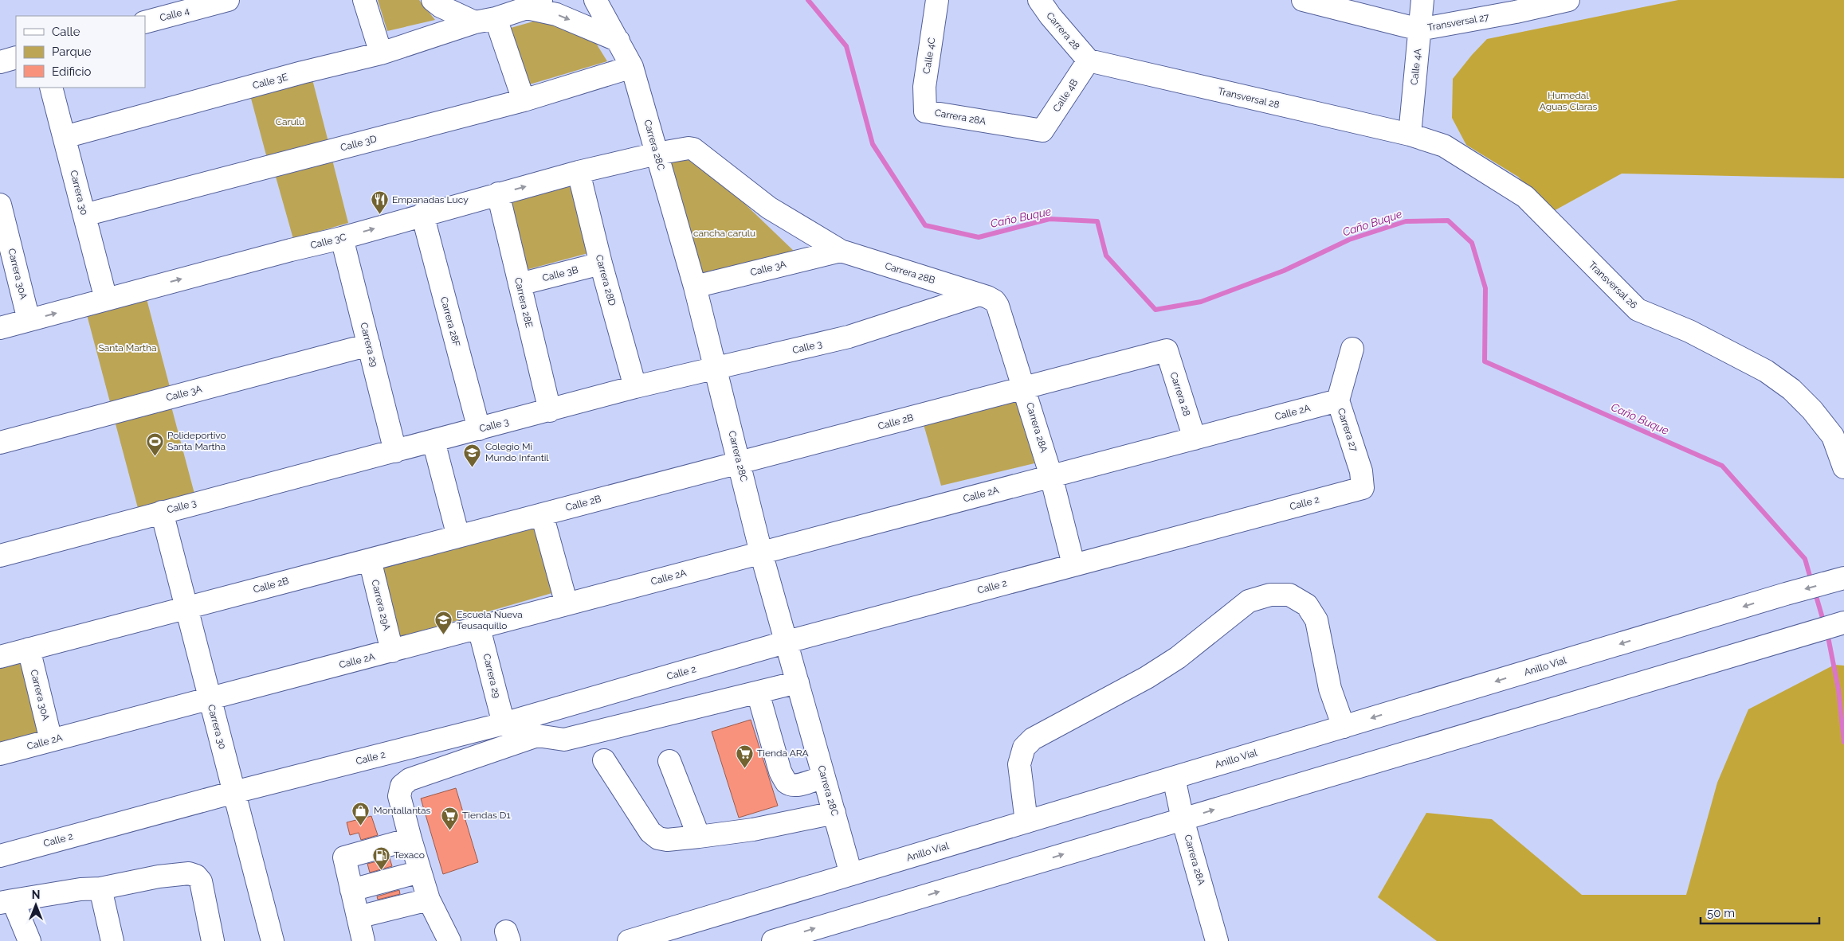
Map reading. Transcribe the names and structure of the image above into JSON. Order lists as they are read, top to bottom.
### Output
{
  "streets": {
    "main road": [
      "Calle 4",
      "Transversal 27",
      "Carrera 28",
      "Calle 4C",
      "Calle 4A",
      "Calle 3E",
      "Calle 4B",
      "Transversal 28",
      "Carrera 28A",
      "Calle 3D",
      "Carrera 28C",
      "Carrera 30",
      "Calle 3C",
      "Calle 3A",
      "Carrera 28B",
      "Carrera 30A",
      "Calle 3B",
      "Carrera 28D",
      "Transversal 26",
      "Carrera 28E",
      "Carrera 28F",
      "Carrera 29",
      "Calle 3",
      "Calle 2A",
      "Calle 2B",
      "Carrera 27",
      "Calle 2",
      "Carrera 29A",
      "Anillo Vial"
    ]
  },
  "crossings": [
    ["Transversal 27", "Calle 4A"],
    ["Carrera 28", "Calle 4B"],
    ["Carrera 28", "Transversal 28"],
    ["Carrera 28", "Calle 2A"],
    ["Carrera 28", "Calle 2B"],
    ["Calle 4C", "Carrera 28A"],
    ["Calle 4A", "Transversal 28"],
    ["Calle 4A", "Transversal 26"],
    ["Calle 3E", "Carrera 30"],
    ["Calle 4B", "Transversal 28"],
    ["Calle 4B", "Carrera 28A"],
    ["Transversal 28", "Transversal 26"],
    ["Carrera 28A", "Carrera 28B"],
    ["Carrera 28A", "Calle 3"],
    ["Carrera 28A", "Calle 2A"],
    ["Carrera 28A", "Calle 2B"],
    ["Carrera 28A", "Calle 2"],
    ["Carrera 28A", "Anillo Vial"],
    ["Calle 3D", "Carrera 28C"],
    ["Calle 3D", "Carrera 30"],
    ["Carrera 28C", "Calle 3C"],
    ["Carrera 28C", "Calle 3A"],
    ["Carrera 28C", "Carrera 28B"],
    ["Carrera 28C", "Calle 3"],
    ["Carrera 28C", "Calle 2A"],
    ["Carrera 28C", "Calle 2B"],
    ["Carrera 28C", "Calle 2"],
    ["Carrera 28C", "Anillo Vial"],
    ["Carrera 30", "Calle 3C"],
    ["Carrera 30", "Calle 3"],
    ["Carrera 30", "Calle 2A"],
    ["Carrera 30", "Calle 2B"],
    ["Carrera 30", "Calle 2"],
    ["Calle 3C", "Carrera 28B"],
    ["Calle 3C", "Carrera 30A"],
    ["Calle 3C", "Carrera 28D"],
    ["Calle 3C", "Carrera 28E"],
    ["Calle 3C", "Carrera 28F"],
    ["Calle 3C", "Carrera 29"],
    ["Calle 3A", "Carrera 28B"],
    ["Calle 3A", "Carrera 29"],
    ["Carrera 28B", "Calle 3"],
    ["Carrera 30A", "Calle 2A"],
    ["Carrera 30A", "Calle 2B"],
    ["Calle 3B", "Carrera 28D"],
    ["Calle 3B", "Carrera 28E"],
    ["Carrera 28D", "Calle 3"],
    ["Carrera 28E", "Calle 3"],
    ["Carrera 28F", "Calle 3"],
    ["Carrera 29", "Calle 3"],
    ["Carrera 29", "Calle 2A"],
    ["Carrera 29", "Calle 2"],
    ["Calle 2A", "Carrera 27"],
    ["Calle 2A", "Carrera 29A"],
    ["Calle 2B", "Carrera 29A"],
    ["Carrera 27", "Calle 2"]
  ],
  "one_way": ["Calle 3C"],
  "water": ["Caño Buque"],
  "parks": [
    "Humedal Aguas Claras",
    "Carulú",
    "cancha carulu",
    "Santa Martha"
  ],
  "places": {
    "restaurant": ["Empanadas Lucy"],
    "sports": ["Polideportivo Santa Martha"],
    "school or university": ["Colegio Mi Mundo Infantil", "Escuela Nueva Teusaquillo"],
    "supermarket": ["Tienda ARA", "Tiendas D1"],
    "shop": ["Montallantas"],
    "fuel station": ["Texaco"]
  },
  "legend": ["Calle", "Parque", "Edificio"],
  "scale_bar": "50 m",
  "north": "top"
}
